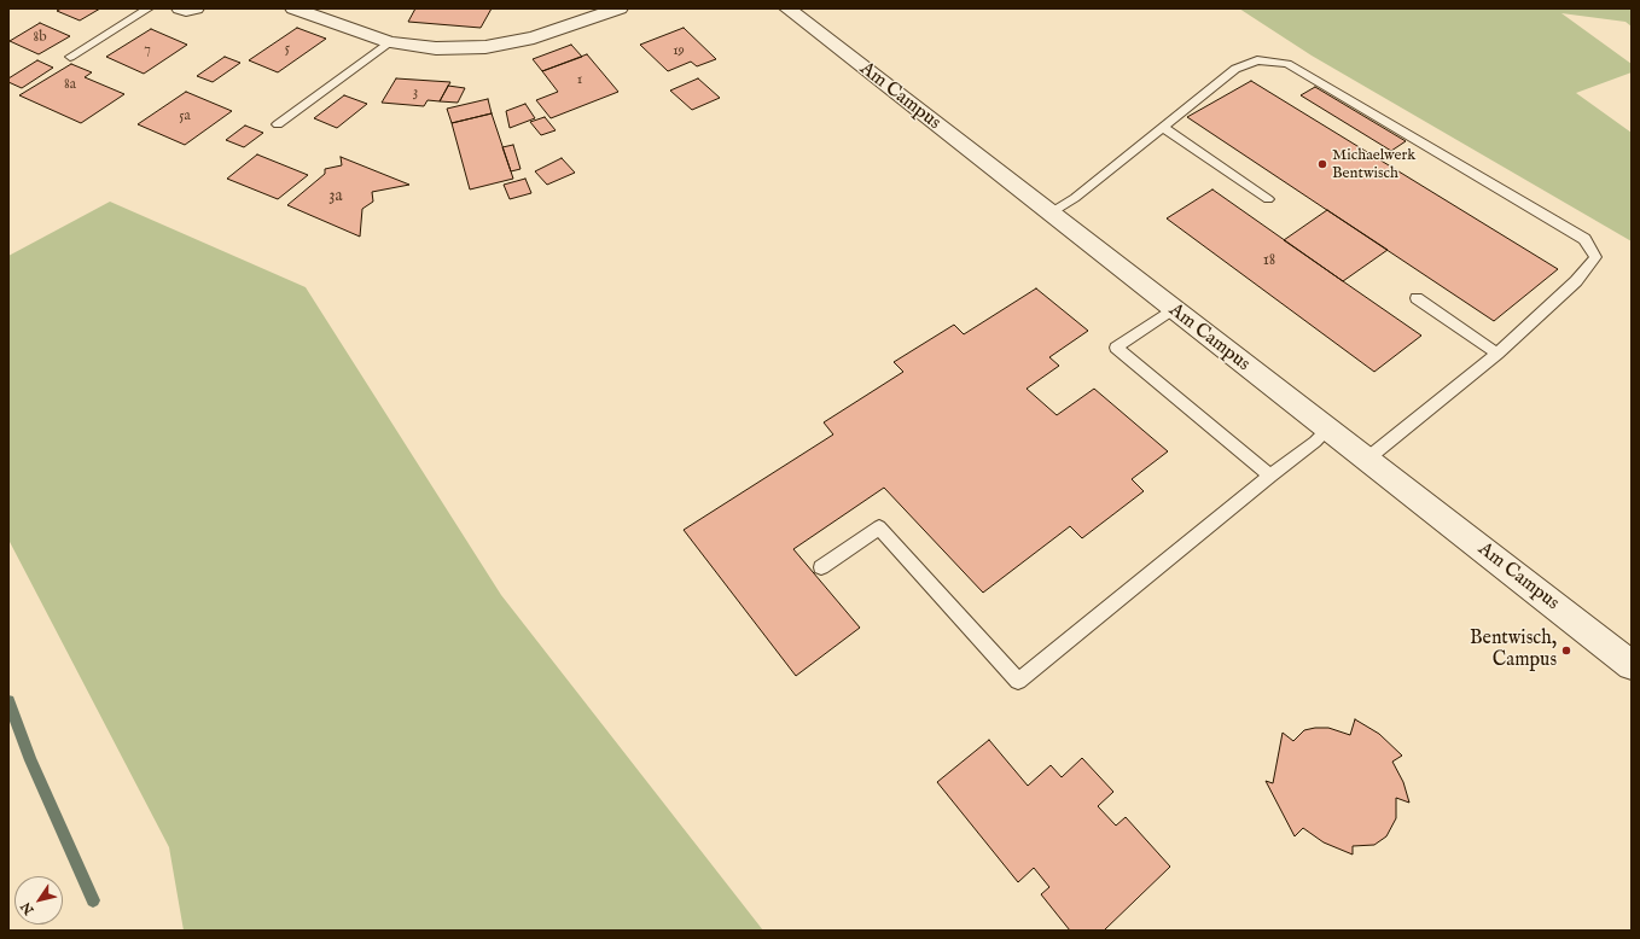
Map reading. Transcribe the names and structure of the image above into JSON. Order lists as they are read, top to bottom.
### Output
{
  "streets": {
    "street": ["Am Campus"]
  },
  "places": ["Michaelwerk Bentwisch", "Bentwisch, Campus"],
  "house_numbers": [
    "8b",
    "5",
    "7",
    "19",
    "1",
    "8a",
    "3",
    "5a",
    "3a",
    "18"
  ],
  "north": "bottom left"
}
